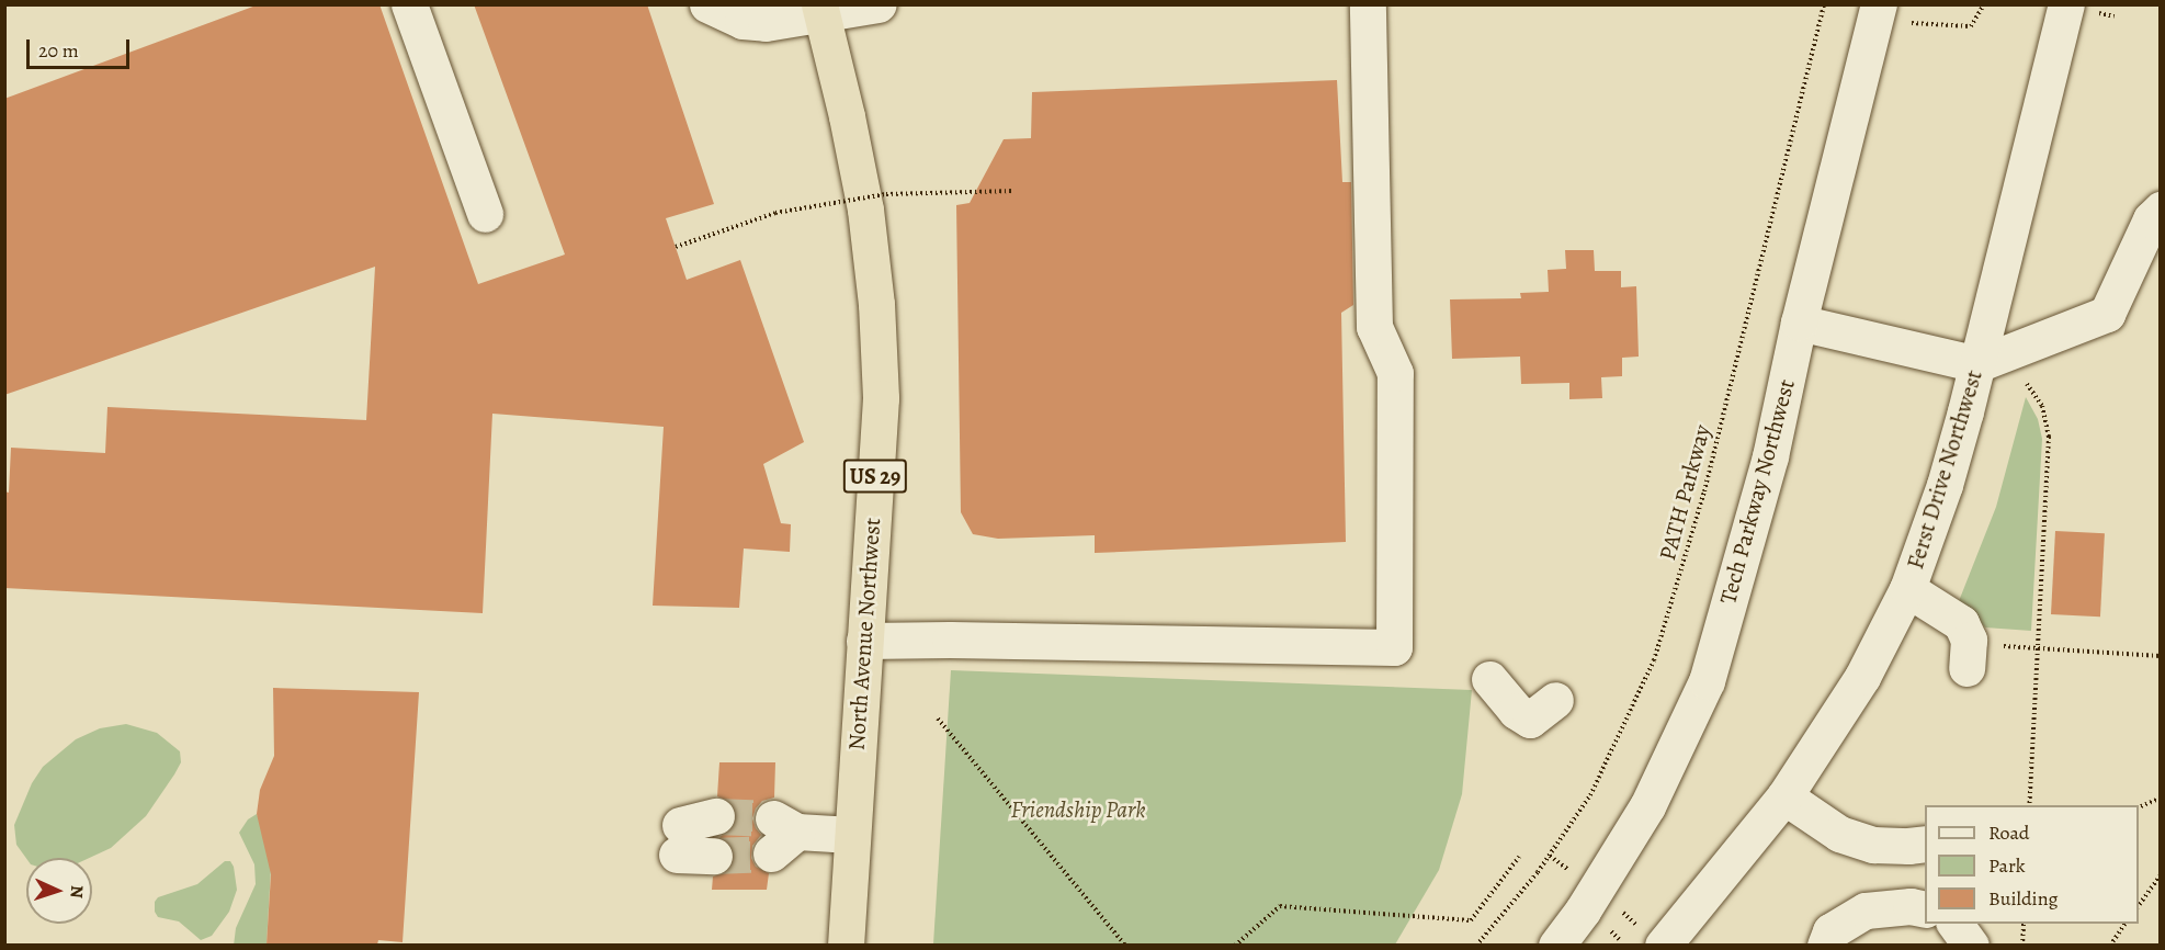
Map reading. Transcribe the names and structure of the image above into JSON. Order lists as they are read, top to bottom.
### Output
{
  "streets": {
    "highway": ["US 29", "North Avenue Northwest"],
    "street": ["Ferst Drive Northwest", "Tech Parkway Northwest"],
    "path": ["PATH Parkway"]
  },
  "parks": ["Friendship Park"],
  "legend": ["Road", "Park", "Building"],
  "scale_bar": "20 m",
  "north": "right"
}
